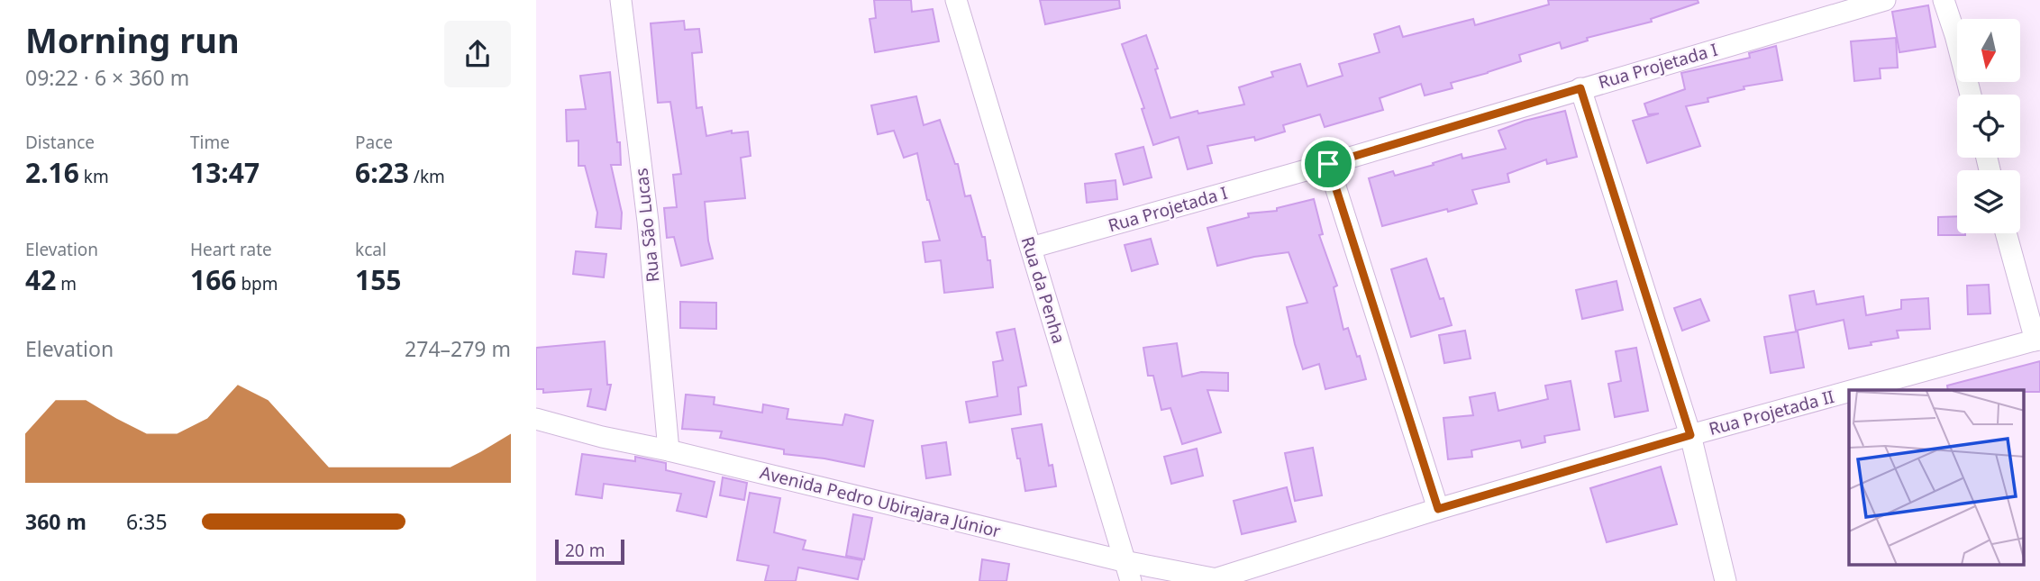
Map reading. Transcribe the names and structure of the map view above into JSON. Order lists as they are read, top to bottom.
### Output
{
  "streets": {
    "street": [
      "Rua Projetada I",
      "Rua São Lucas",
      "Rua da Penha",
      "Rua Projetada II",
      "Avenida Pedro Ubirajara Júnior"
    ]
  },
  "crossings": [
    ["Rua Projetada I", "Rua da Penha"],
    ["Rua São Lucas", "Avenida Pedro Ubirajara Júnior"],
    ["Rua da Penha", "Avenida Pedro Ubirajara Júnior"],
    ["Rua Projetada II", "Avenida Pedro Ubirajara Júnior"]
  ],
  "scale_bar": "20 m",
  "north": "bottom",
  "page": {
    "heading": ["Morning run", "09:22 · 6 × 360 m"],
    "stats": [
      ["Distance", "2.16 km"],
      ["Time", "13:47"],
      ["Pace", "6:23 /km"],
      ["Elevation", "42 m"],
      ["Heart rate", "166 bpm"],
      ["kcal", "155"]
    ],
    "chart": ["Elevation", "274–279 m"],
    "list": [
      {
        "name": "360 m",
        "note": "6:35"
      }
    ],
    "scale": "20 m"
  }
}
